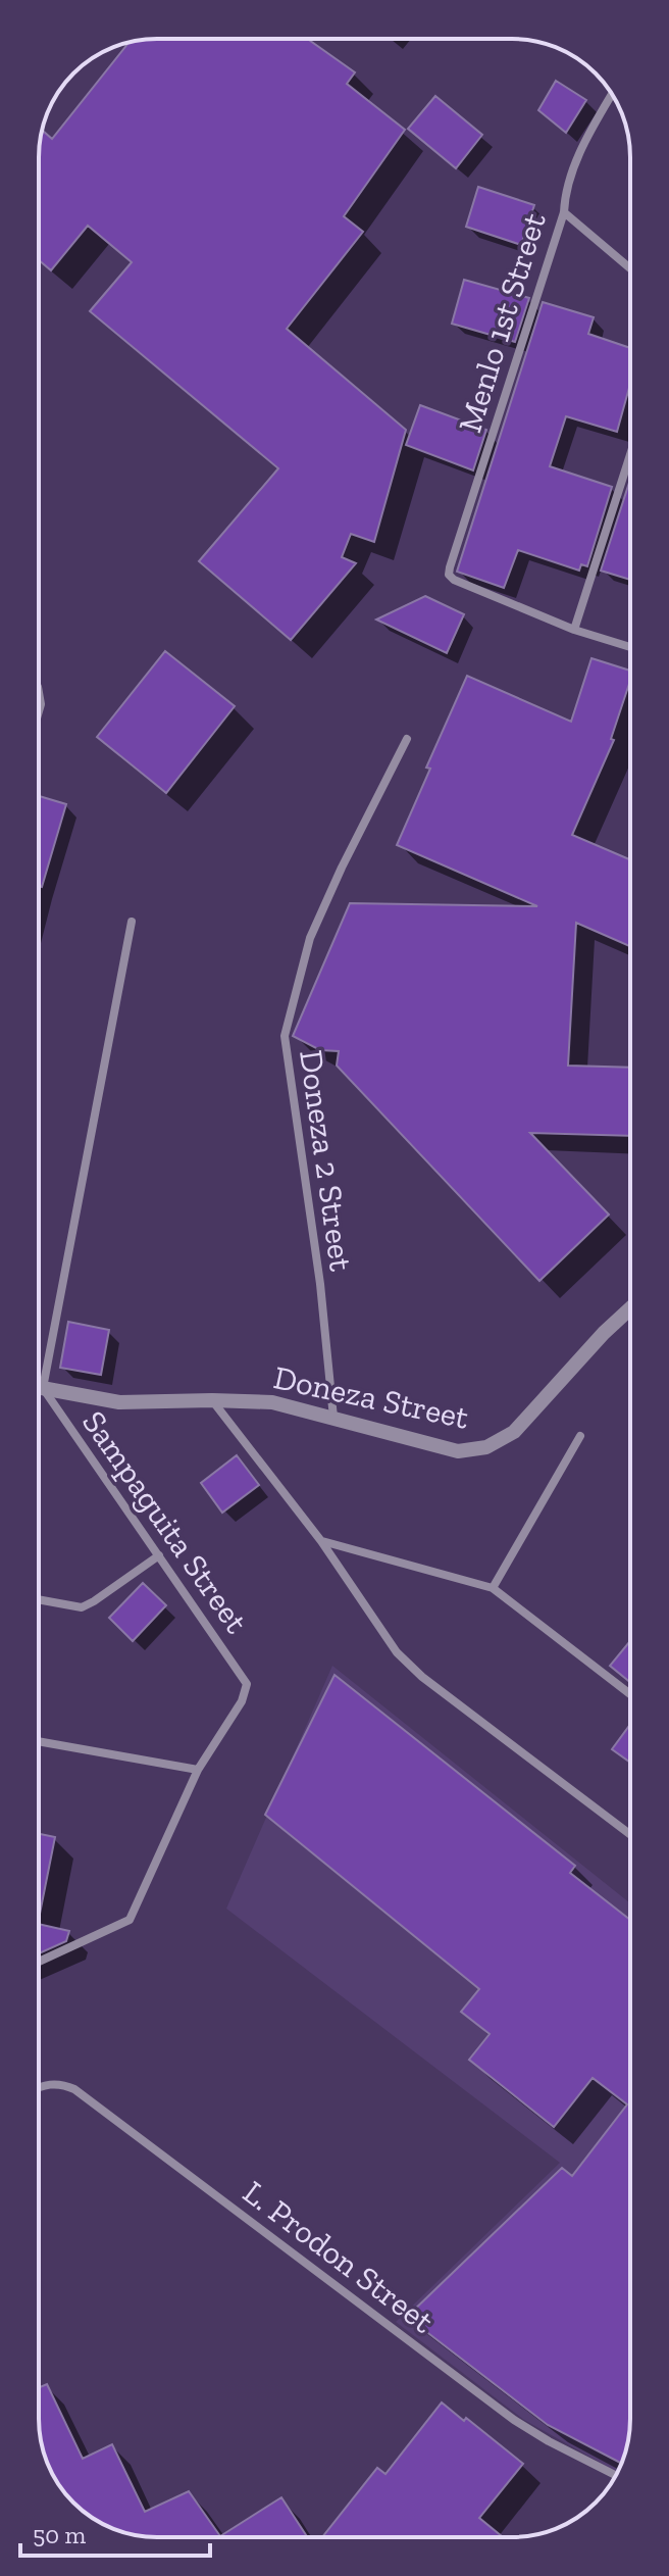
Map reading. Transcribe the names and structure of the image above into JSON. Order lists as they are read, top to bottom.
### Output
{
  "streets": {
    "street": [
      "Menlo 1st Street",
      "Doneza 2 Street",
      "Doneza Street",
      "Sampaguita Street",
      "L. Prodon Street"
    ]
  },
  "crossings": [
    ["Doneza 2 Street", "Doneza Street"],
    ["Doneza Street", "Sampaguita Street"]
  ],
  "scale_bar": "50 m"
}
